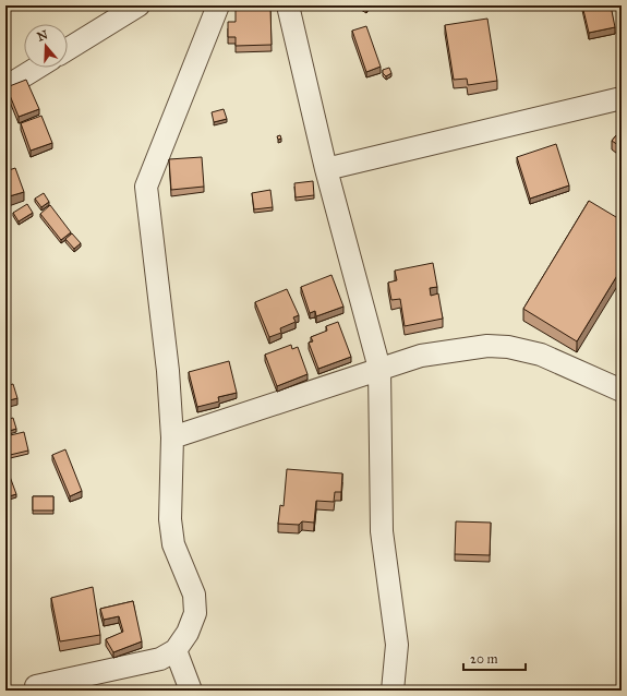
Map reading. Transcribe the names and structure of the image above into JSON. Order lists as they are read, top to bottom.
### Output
{
  "scale_bar": "20 m",
  "north": "top"
}
